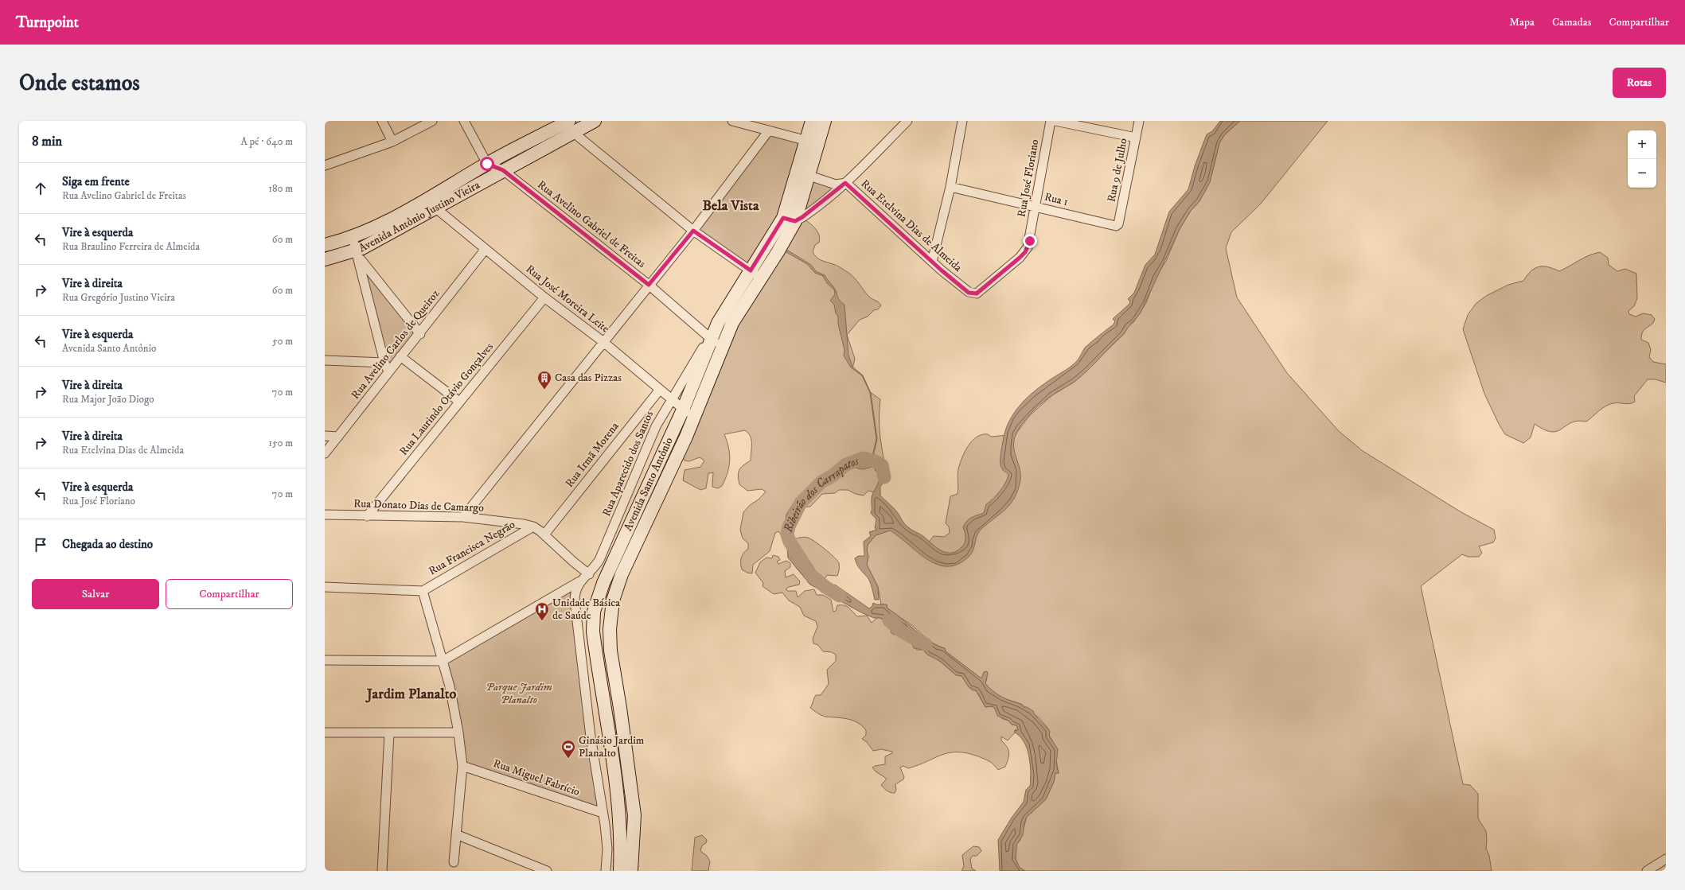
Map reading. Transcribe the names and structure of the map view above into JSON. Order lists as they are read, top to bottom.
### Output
{
  "streets": {
    "street": [
      "Rua 9 de Julho",
      "Rua José Floriano",
      "Rua 1",
      "Avenida Antônio Justino Vieira",
      "Rua Avelino Gabriel de Freitas",
      "Rua Etelvina Dias de Almeida",
      "Rua José Moreira Leite",
      "Rua Avelino Carlos de Queiroz",
      "Rua Laurindo Otávio Gonçalves",
      "Rua Irmã Morena",
      "Rua Aparecido dos Santos",
      "Avenida Santo Antônio",
      "Rua Donato Dias de Camargo",
      "Rua Francisca Negrão",
      "Rua Miguel Fabrício"
    ]
  },
  "crossings": [
    ["Rua 9 de Julho", "Rua 1"],
    ["Rua José Floriano", "Rua 1"],
    ["Rua José Floriano", "Rua Etelvina Dias de Almeida"],
    ["Avenida Antônio Justino Vieira", "Rua Avelino Gabriel de Freitas"],
    ["Avenida Antônio Justino Vieira", "Rua José Moreira Leite"],
    ["Rua Avelino Gabriel de Freitas", "Rua Aparecido dos Santos"],
    ["Rua Avelino Gabriel de Freitas", "Avenida Santo Antônio"],
    ["Rua Etelvina Dias de Almeida", "Avenida Santo Antônio"],
    ["Rua José Moreira Leite", "Rua Avelino Carlos de Queiroz"],
    ["Rua José Moreira Leite", "Rua Laurindo Otávio Gonçalves"],
    ["Rua José Moreira Leite", "Rua Irmã Morena"],
    ["Rua José Moreira Leite", "Rua Aparecido dos Santos"],
    ["Rua José Moreira Leite", "Avenida Santo Antônio"],
    ["Rua Laurindo Otávio Gonçalves", "Rua Donato Dias de Camargo"],
    ["Rua Irmã Morena", "Rua Donato Dias de Camargo"],
    ["Rua Aparecido dos Santos", "Avenida Santo Antônio"],
    ["Rua Aparecido dos Santos", "Rua Donato Dias de Camargo"],
    ["Rua Donato Dias de Camargo", "Rua Francisca Negrão"]
  ],
  "districts": ["Bela Vista", "Jardim Planalto"],
  "water": ["Ribeirão dos Carrapatos"],
  "parks": ["Parque Jardim Planalto"],
  "places": {
    "building": ["Casa das Pizzas"],
    "hospital": ["Unidade Básica de Saúde"],
    "sports": ["Ginásio Jardim Planalto"]
  },
  "page": {
    "header": "Turnpoint",
    "nav": ["Mapa", "Camadas", "Compartilhar"],
    "buttons": [
      "Rotas",
      ["Salvar", "Compartilhar"]
    ],
    "title": "Onde estamos",
    "heading": ["8 min", "A pé · 640 m"],
    "map_buttons": ["+", "−"],
    "list": [
      ["Siga em frente", "Rua Avelino Gabriel de Freitas", "180 m"],
      ["Vire à esquerda", "Rua Braulino Ferreira de Almeida", "60 m"],
      ["Vire à direita", "Rua Gregório Justino Vieira", "60 m"],
      ["Vire à esquerda", "Avenida Santo Antônio", "50 m"],
      ["Vire à direita", "Rua Major João Diogo", "70 m"],
      ["Vire à direita", "Rua Etelvina Dias de Almeida", "150 m"],
      ["Vire à esquerda", "Rua José Floriano", "70 m"],
      "Chegada ao destino"
    ]
  }
}
